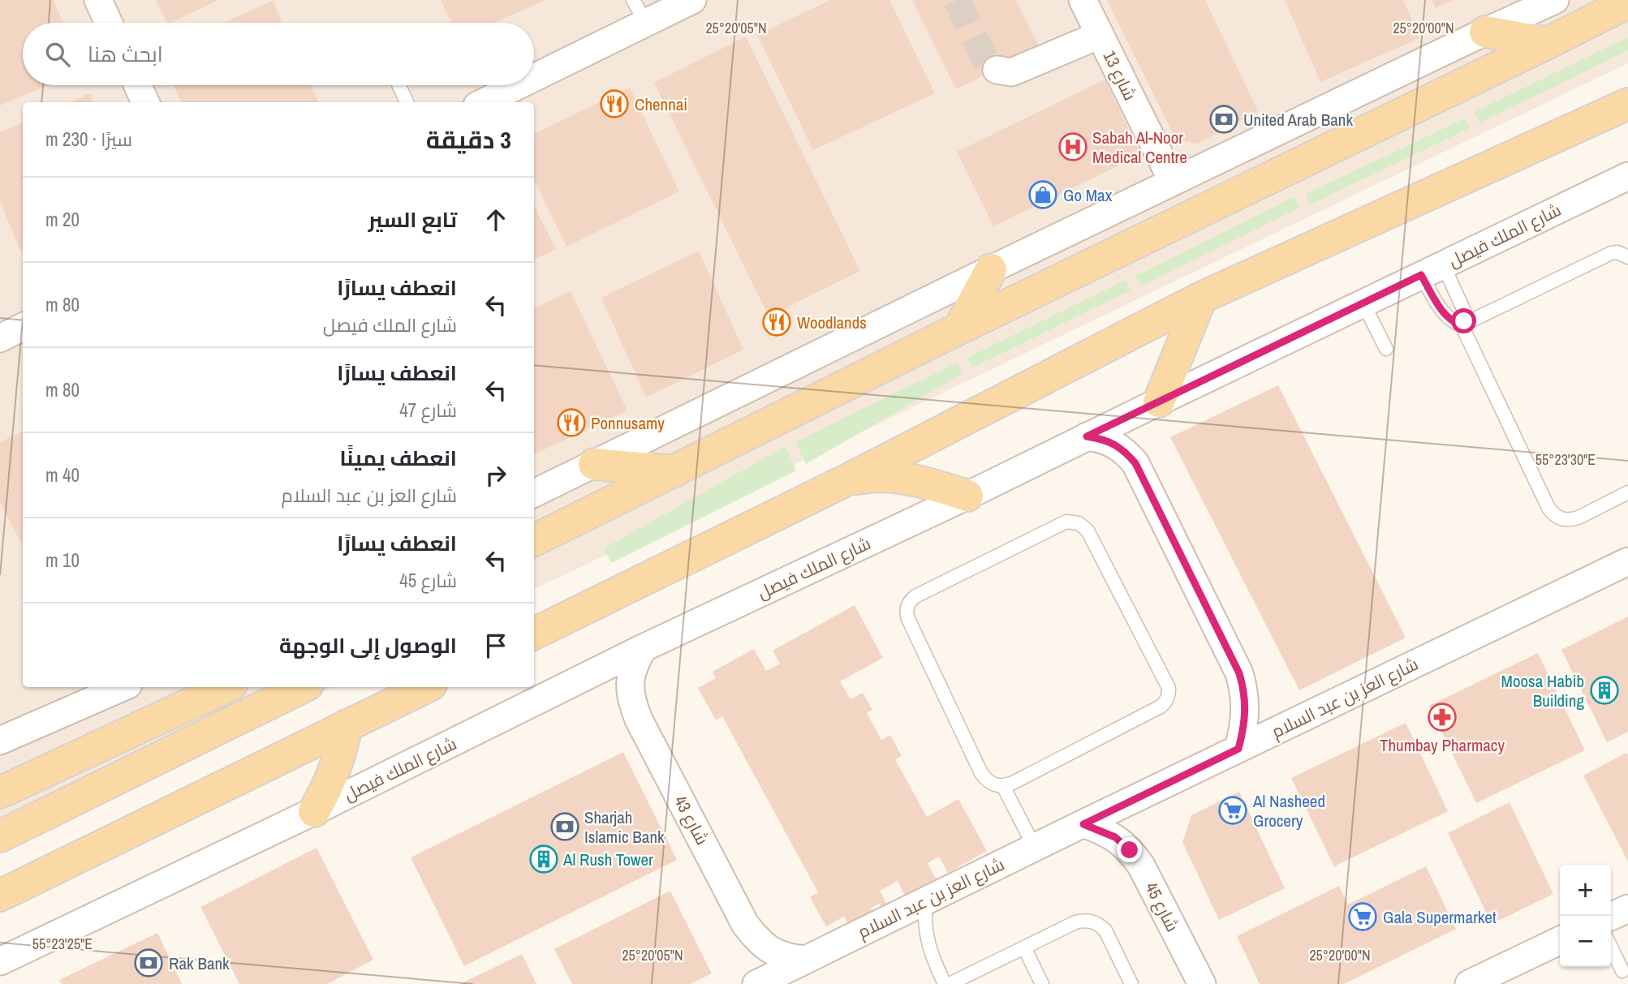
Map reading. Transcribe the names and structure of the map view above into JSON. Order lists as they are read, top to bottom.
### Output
{
  "streets": {
    "street": [
      "شارع 13",
      "شارع الملك فيصل",
      "شارع العز بن عبد السلام",
      "شارع 43",
      "شارع 45"
    ]
  },
  "crossings": [
    ["شارع الملك فيصل", "شارع 43"],
    ["شارع العز بن عبد السلام", "شارع 43"],
    ["شارع العز بن عبد السلام", "شارع 45"]
  ],
  "places": {
    "restaurant": ["Chennai", "Woodlands", "Ponnusamy"],
    "bank": ["United Arab Bank", "Sharjah Islamic Bank", "Rak Bank"],
    "hospital": ["Sabah Al-Noor Medical Centre"],
    "shop": ["Go Max"],
    "building": ["Moosa Habib Building", "Al Rush Tower"],
    "pharmacy": ["Thumbay Pharmacy"],
    "supermarket": ["Al Nasheed Grocery", "Gala Supermarket"]
  },
  "page": {
    "search": "ابحث هنا",
    "heading": ["3 دقيقة", "سيرًا · 230 m"],
    "list": [
      ["تابع السير", "20 m"],
      ["انعطف يسارًا", "شارع الملك فيصل", "80 m"],
      ["انعطف يسارًا", "شارع 47", "80 m"],
      ["انعطف يمينًا", "شارع العز بن عبد السلام", "40 m"],
      ["انعطف يسارًا", "شارع 45", "10 m"],
      "الوصول إلى الوجهة"
    ],
    "map_buttons": ["+", "−"]
  },
  "coordinates": [
    "25°20'05\"N",
    "25°20'00\"N",
    "55°23'30\"E",
    "55°23'25\"E"
  ]
}
